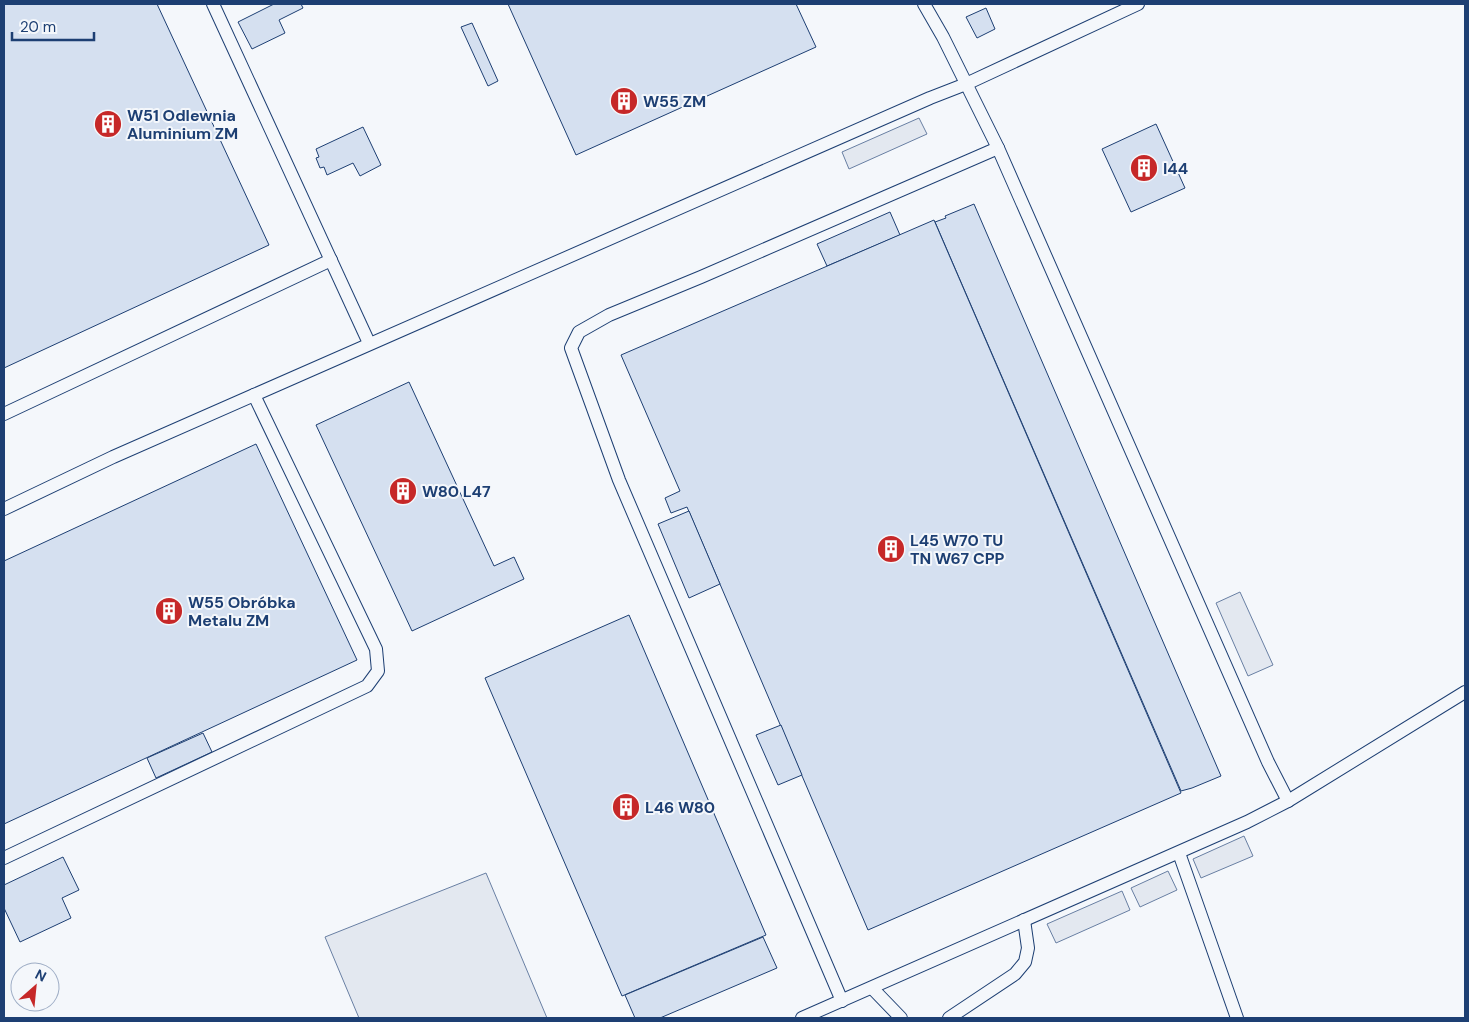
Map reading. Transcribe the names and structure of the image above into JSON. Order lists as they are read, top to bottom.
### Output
{
  "places": {
    "building": [
      "W55 ZM",
      "W51 Odlewnia Aluminium ZM",
      "I44",
      "W80 L47",
      "L45 W70 TU TN W67 CPP",
      "W55 Obróbka Metalu ZM",
      "L46 W80"
    ]
  },
  "scale_bar": "20 m",
  "north": "top right"
}
